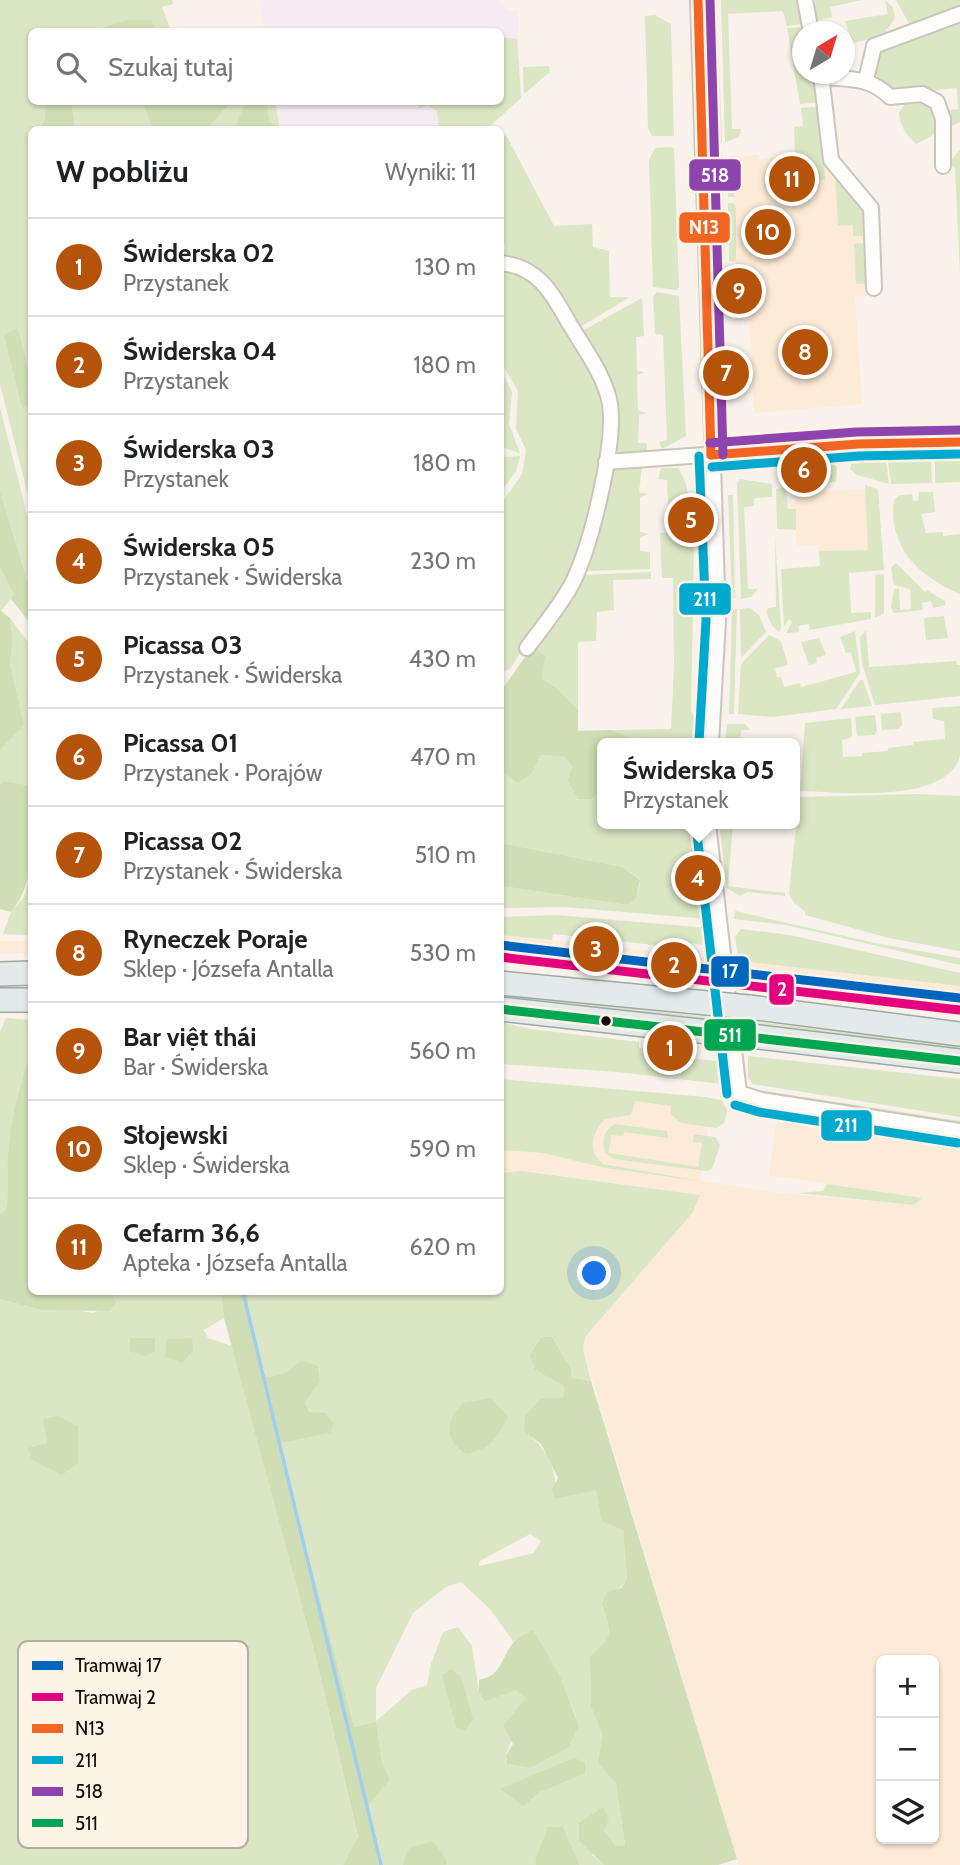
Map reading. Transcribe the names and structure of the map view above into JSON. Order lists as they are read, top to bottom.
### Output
{
  "lines": [
    "transit line N13",
    "transit line 518",
    "transit line 211",
    "tram line 17",
    "tram line 2",
    "transit line 511"
  ],
  "legend": [
    "Tramwaj 17",
    "Tramwaj 2",
    "N13",
    "211",
    "518",
    "511"
  ],
  "north": "top right",
  "page": {
    "search": "Szukaj tutaj",
    "heading": ["W pobliżu", "Wyniki: 11"],
    "pins": [
      "11",
      "10",
      "9",
      "8",
      "7",
      "6",
      "5",
      "4",
      "3",
      "2",
      "1"
    ],
    "list": [
      {
        "mark": "1",
        "name": "Świderska 02",
        "note": "Przystanek",
        "value": "130 m"
      },
      {
        "mark": "2",
        "name": "Świderska 04",
        "note": "Przystanek",
        "value": "180 m"
      },
      {
        "mark": "3",
        "name": "Świderska 03",
        "note": "Przystanek",
        "value": "180 m"
      },
      {
        "mark": "4",
        "name": "Świderska 05",
        "note": "Przystanek · Świderska",
        "value": "230 m"
      },
      {
        "mark": "5",
        "name": "Picassa 03",
        "note": "Przystanek · Świderska",
        "value": "430 m"
      },
      {
        "mark": "6",
        "name": "Picassa 01",
        "note": "Przystanek · Porajów",
        "value": "470 m"
      },
      {
        "mark": "7",
        "name": "Picassa 02",
        "note": "Przystanek · Świderska",
        "value": "510 m"
      },
      {
        "mark": "8",
        "name": "Ryneczek Poraje",
        "note": "Sklep · Józsefa Antalla",
        "value": "530 m"
      },
      {
        "mark": "9",
        "name": "Bar việt thái",
        "note": "Bar · Świderska",
        "value": "560 m"
      },
      {
        "mark": "10",
        "name": "Słojewski",
        "note": "Sklep · Świderska",
        "value": "590 m"
      },
      {
        "mark": "11",
        "name": "Cefarm 36,6",
        "note": "Apteka · Józsefa Antalla",
        "value": "620 m"
      }
    ],
    "popup": ["Świderska 05", "Przystanek"],
    "map_buttons": ["+", "−"]
  }
}
